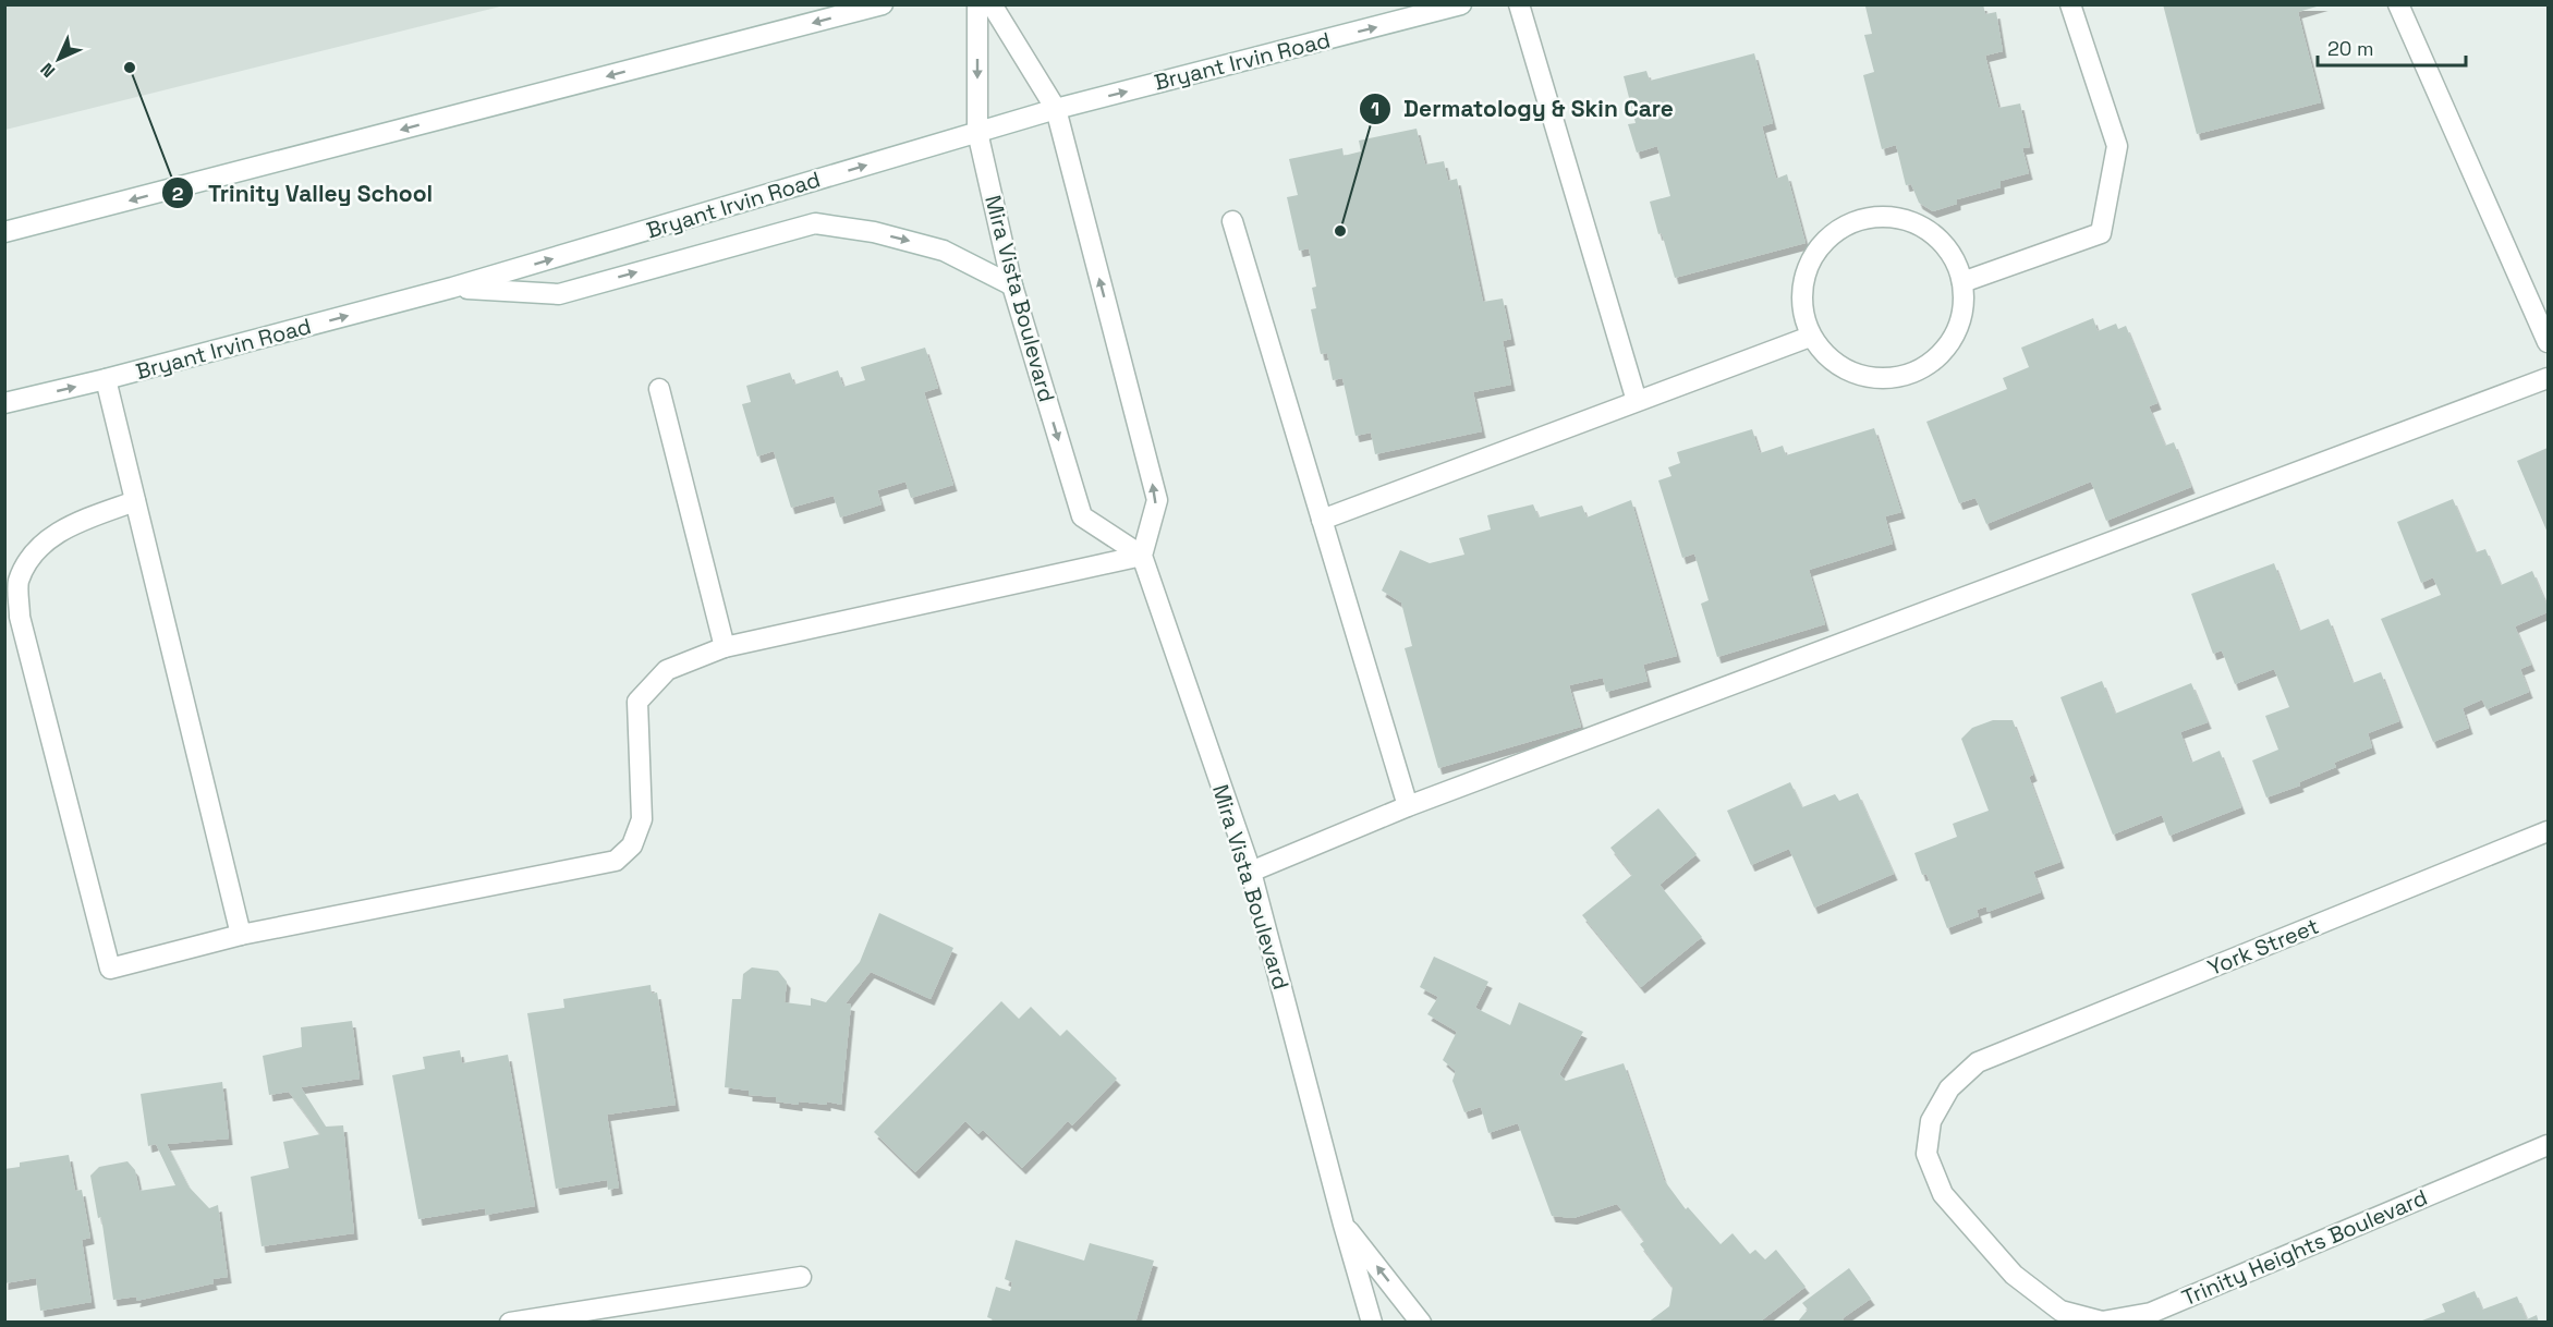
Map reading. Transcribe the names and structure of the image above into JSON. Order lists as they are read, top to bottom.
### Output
{
  "streets": {
    "street": [
      "Bryant Irvin Road",
      "Mira Vista Boulevard",
      "York Street",
      "Trinity Heights Boulevard"
    ]
  },
  "crossings": [
    ["Bryant Irvin Road", "Mira Vista Boulevard"],
    ["York Street", "Trinity Heights Boulevard"]
  ],
  "places": ["Trinity Valley School", "Dermatology & Skin Care"],
  "scale_bar": "20 m",
  "north": "bottom left"
}
